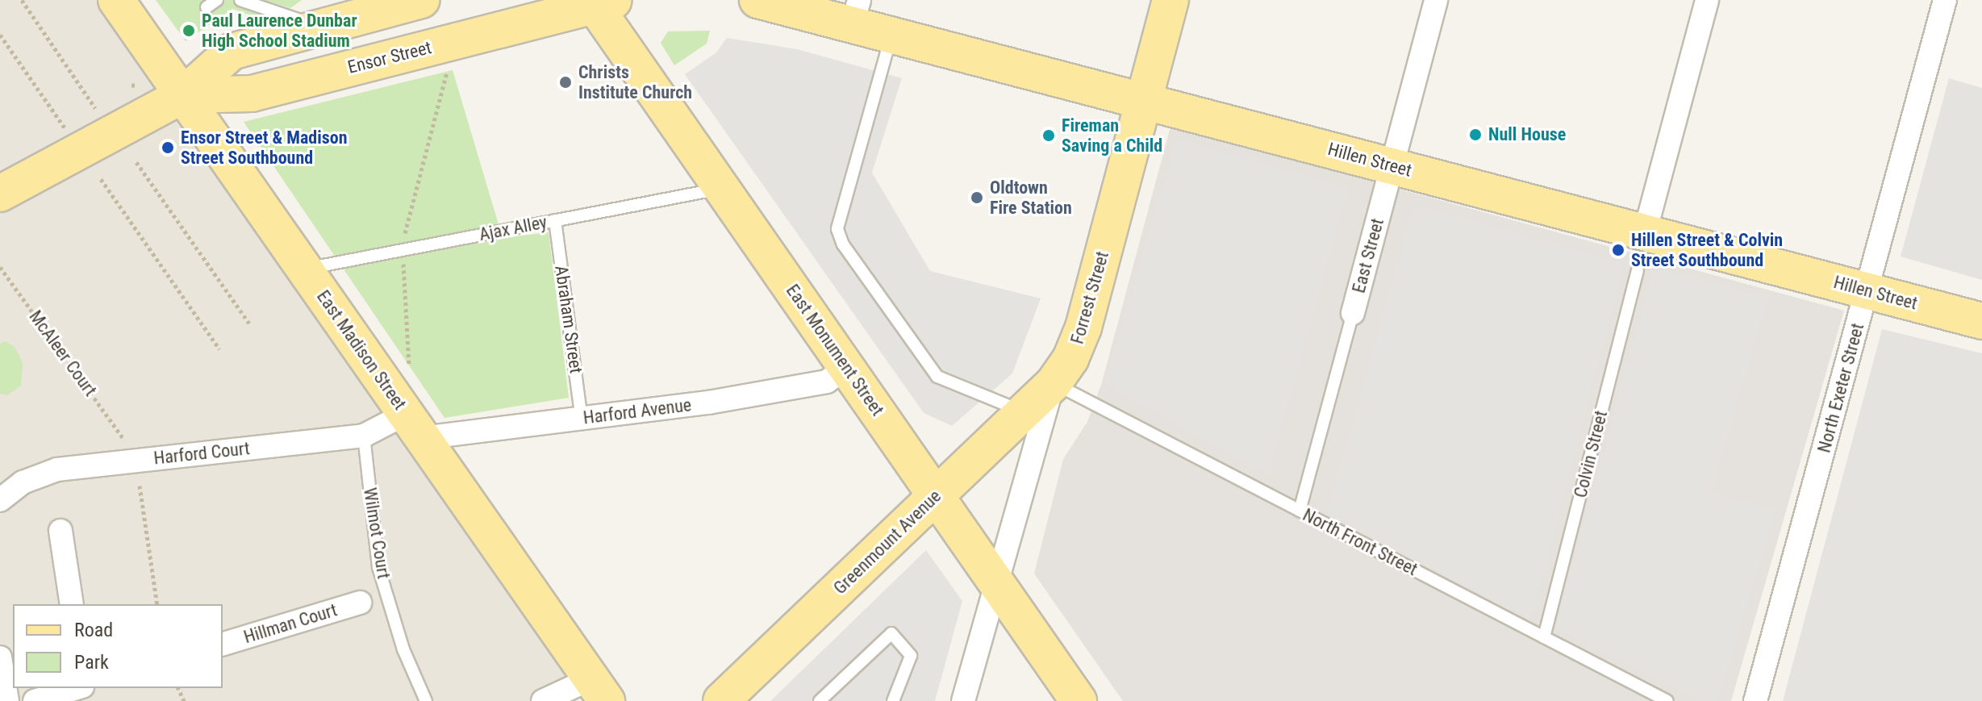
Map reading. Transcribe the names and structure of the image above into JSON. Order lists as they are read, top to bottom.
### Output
{
  "streets": {
    "main road": [
      "Ensor Street",
      "Hillen Street",
      "Forrest Street",
      "East Madison Street",
      "East Monument Street",
      "Greenmount Avenue"
    ],
    "street": [
      "East Street",
      "North Exeter Street",
      "Harford Avenue",
      "Harford Court",
      "Hillman Court"
    ],
    "lane": [
      "Ajax Alley",
      "Abraham Street",
      "Colvin Street",
      "Wilmot Court",
      "North Front Street"
    ],
    "path": ["McAleer Court"]
  },
  "crossings": [
    ["Ensor Street", "East Madison Street"],
    ["Ensor Street", "East Monument Street"],
    ["Hillen Street", "East Street"],
    ["Hillen Street", "Forrest Street"],
    ["Hillen Street", "North Exeter Street"],
    ["Ajax Alley", "Abraham Street"],
    ["Ajax Alley", "East Madison Street"],
    ["Ajax Alley", "East Monument Street"],
    ["East Street", "North Front Street"],
    ["Forrest Street", "East Monument Street"],
    ["Forrest Street", "Greenmount Avenue"],
    ["Forrest Street", "North Front Street"],
    ["Abraham Street", "Harford Avenue"],
    ["East Madison Street", "Harford Avenue"],
    ["East Madison Street", "Harford Court"],
    ["East Monument Street", "Harford Avenue"],
    ["East Monument Street", "Greenmount Avenue"],
    ["Harford Avenue", "Harford Court"],
    ["Harford Court", "Wilmot Court"],
    ["Colvin Street", "North Front Street"],
    ["Greenmount Avenue", "North Front Street"]
  ],
  "places": [
    "Paul Laurence Dunbar High School Stadium",
    "Christs Institute Church",
    "Null House",
    "Fireman Saving a Child",
    "Ensor Street & Madison Street Southbound",
    "Oldtown Fire Station",
    "Hillen Street & Colvin Street Southbound"
  ],
  "legend": ["Road", "Park"]
}
